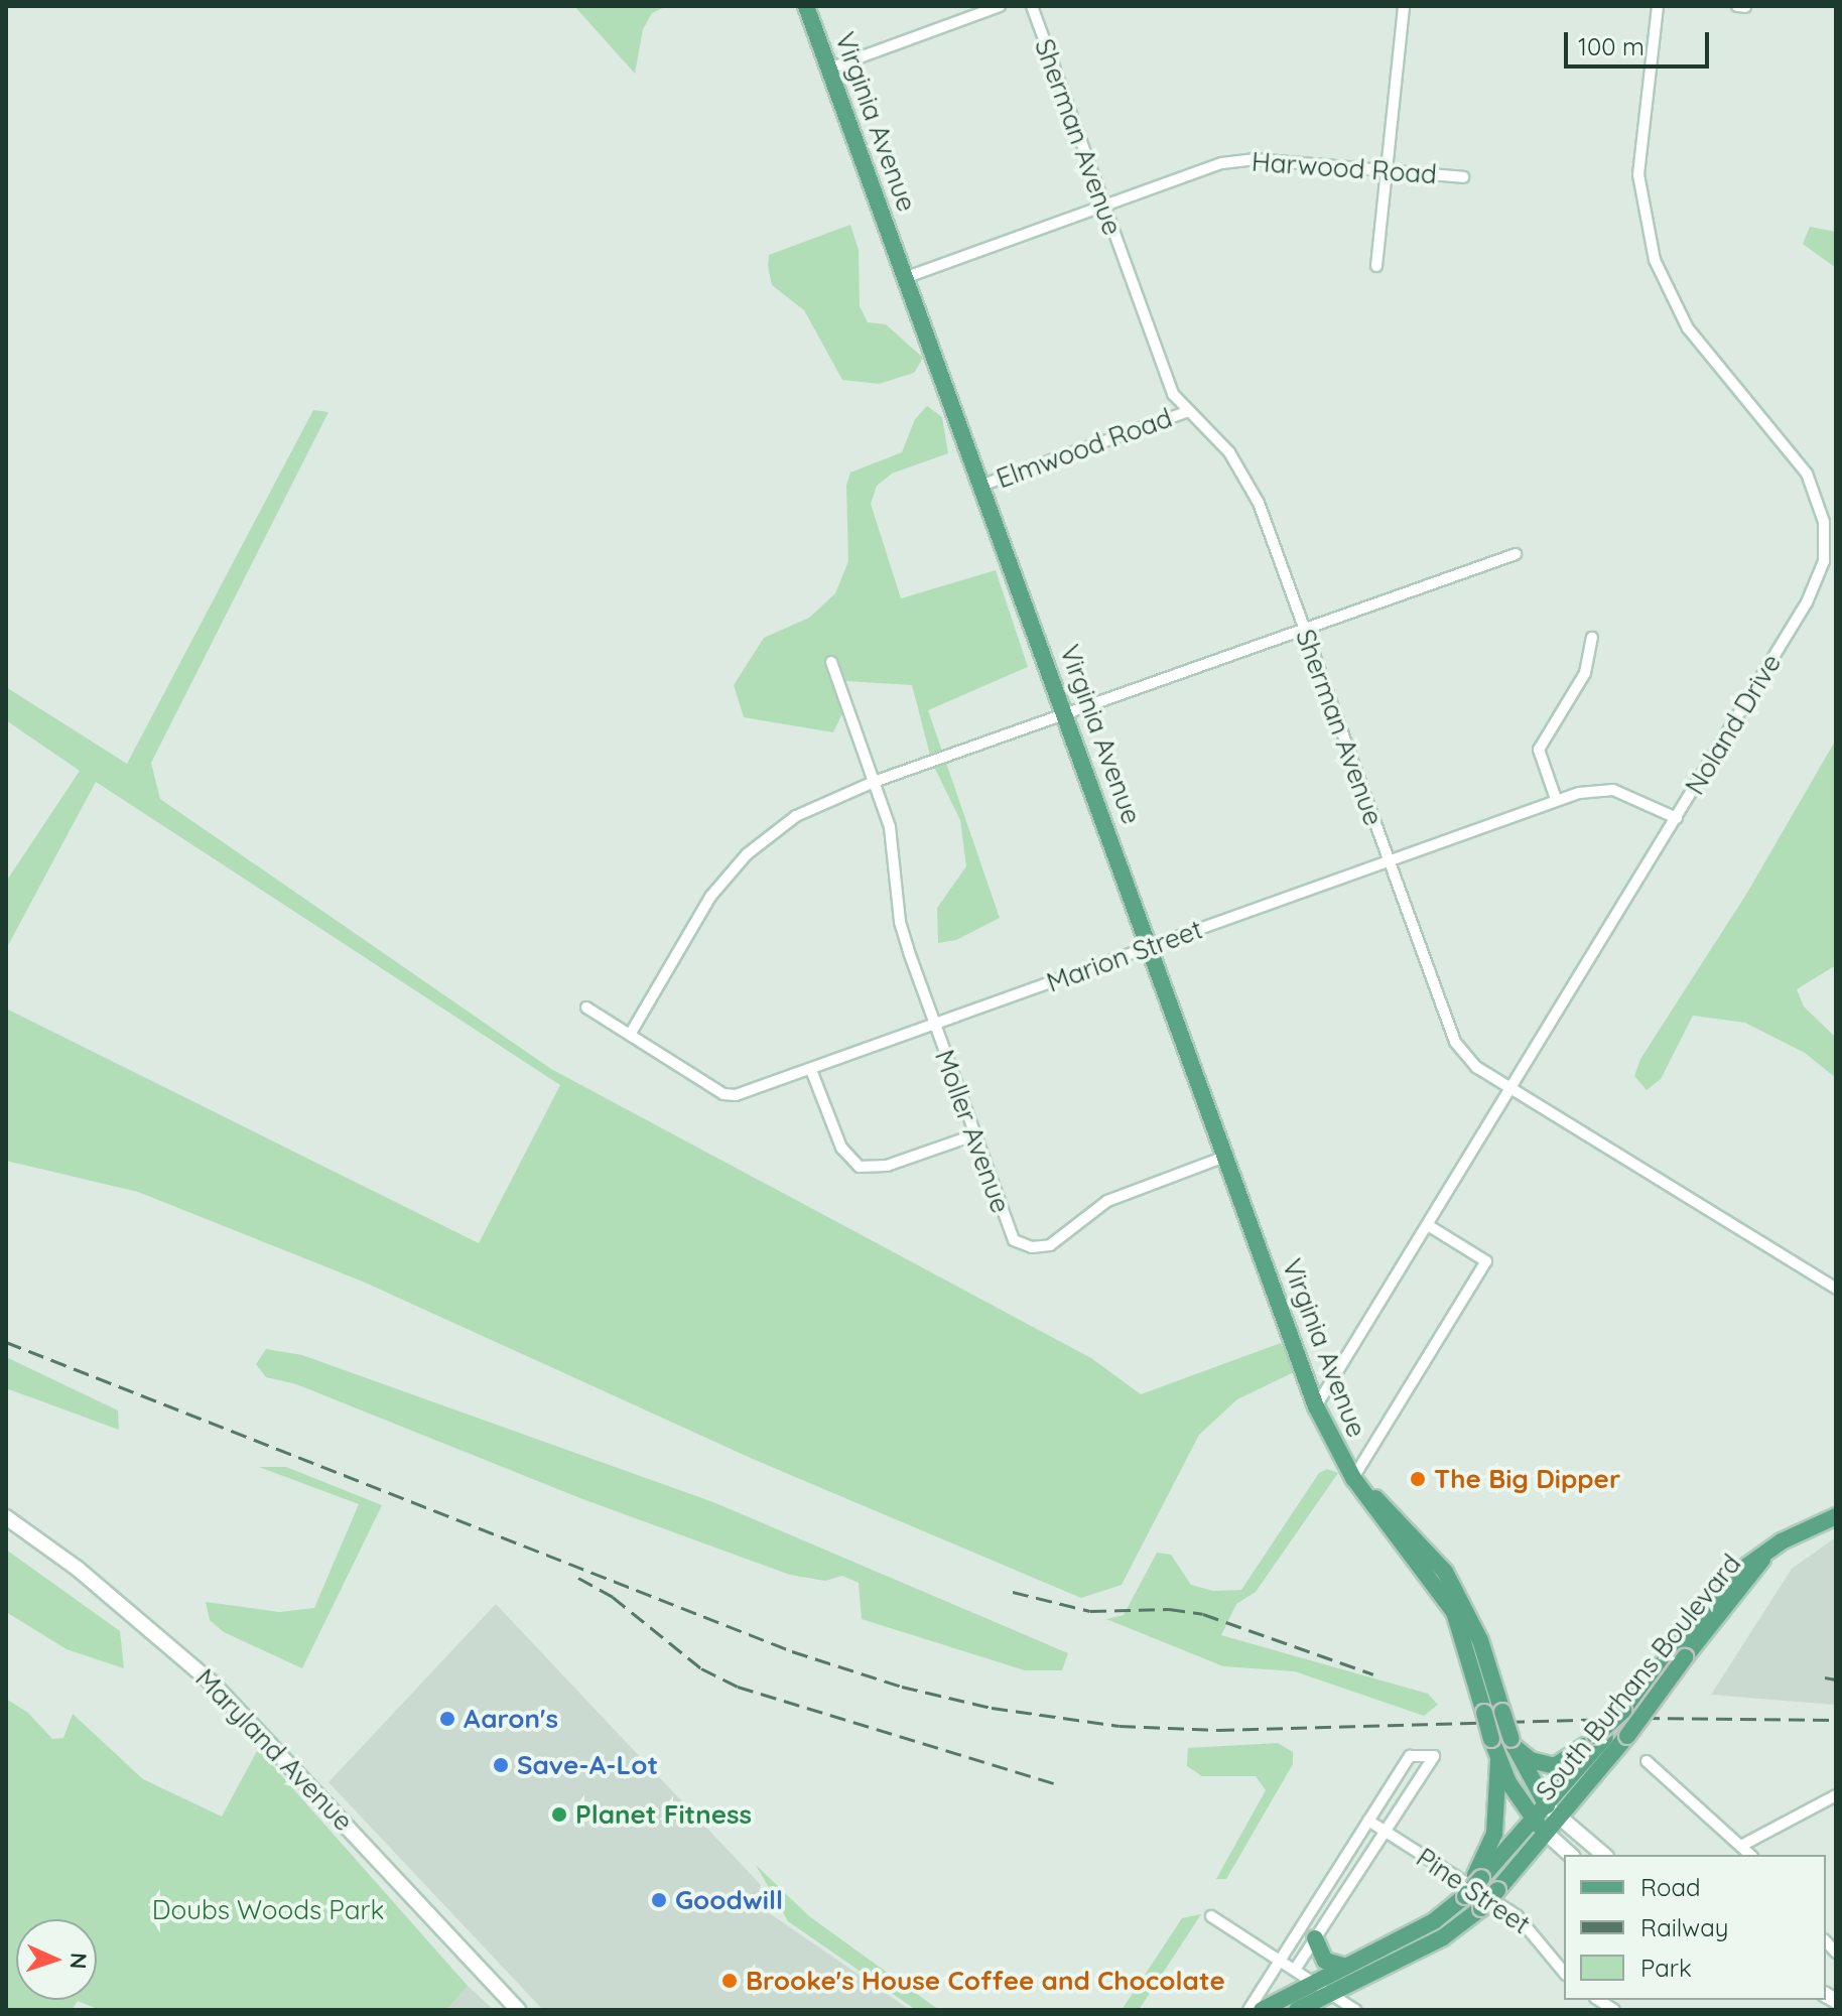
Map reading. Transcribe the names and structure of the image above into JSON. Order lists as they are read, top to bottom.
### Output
{
  "streets": {
    "main road": ["Virginia Avenue", "South Burhans Boulevard", "Maryland Avenue"],
    "street": [
      "Sherman Avenue",
      "Harwood Road",
      "Elmwood Road",
      "Noland Drive",
      "Marion Street",
      "Moller Avenue",
      "Pine Street"
    ]
  },
  "crossings": [
    ["Virginia Avenue", "Harwood Road"],
    ["Virginia Avenue", "Elmwood Road"],
    ["Virginia Avenue", "Noland Drive"],
    ["Virginia Avenue", "Marion Street"],
    ["Virginia Avenue", "Moller Avenue"],
    ["Virginia Avenue", "South Burhans Boulevard"],
    ["Sherman Avenue", "Harwood Road"],
    ["Sherman Avenue", "Elmwood Road"],
    ["Sherman Avenue", "Noland Drive"],
    ["Sherman Avenue", "Marion Street"],
    ["Noland Drive", "Marion Street"],
    ["Marion Street", "Moller Avenue"]
  ],
  "parks": ["Doubs Woods Park"],
  "places": [
    "The Big Dipper",
    "Aaron's",
    "Save-A-Lot",
    "Planet Fitness",
    "Goodwill",
    "Brooke's House Coffee and Chocolate"
  ],
  "legend": ["Road", "Railway", "Park"],
  "scale_bar": "100 m",
  "north": "right"
}
